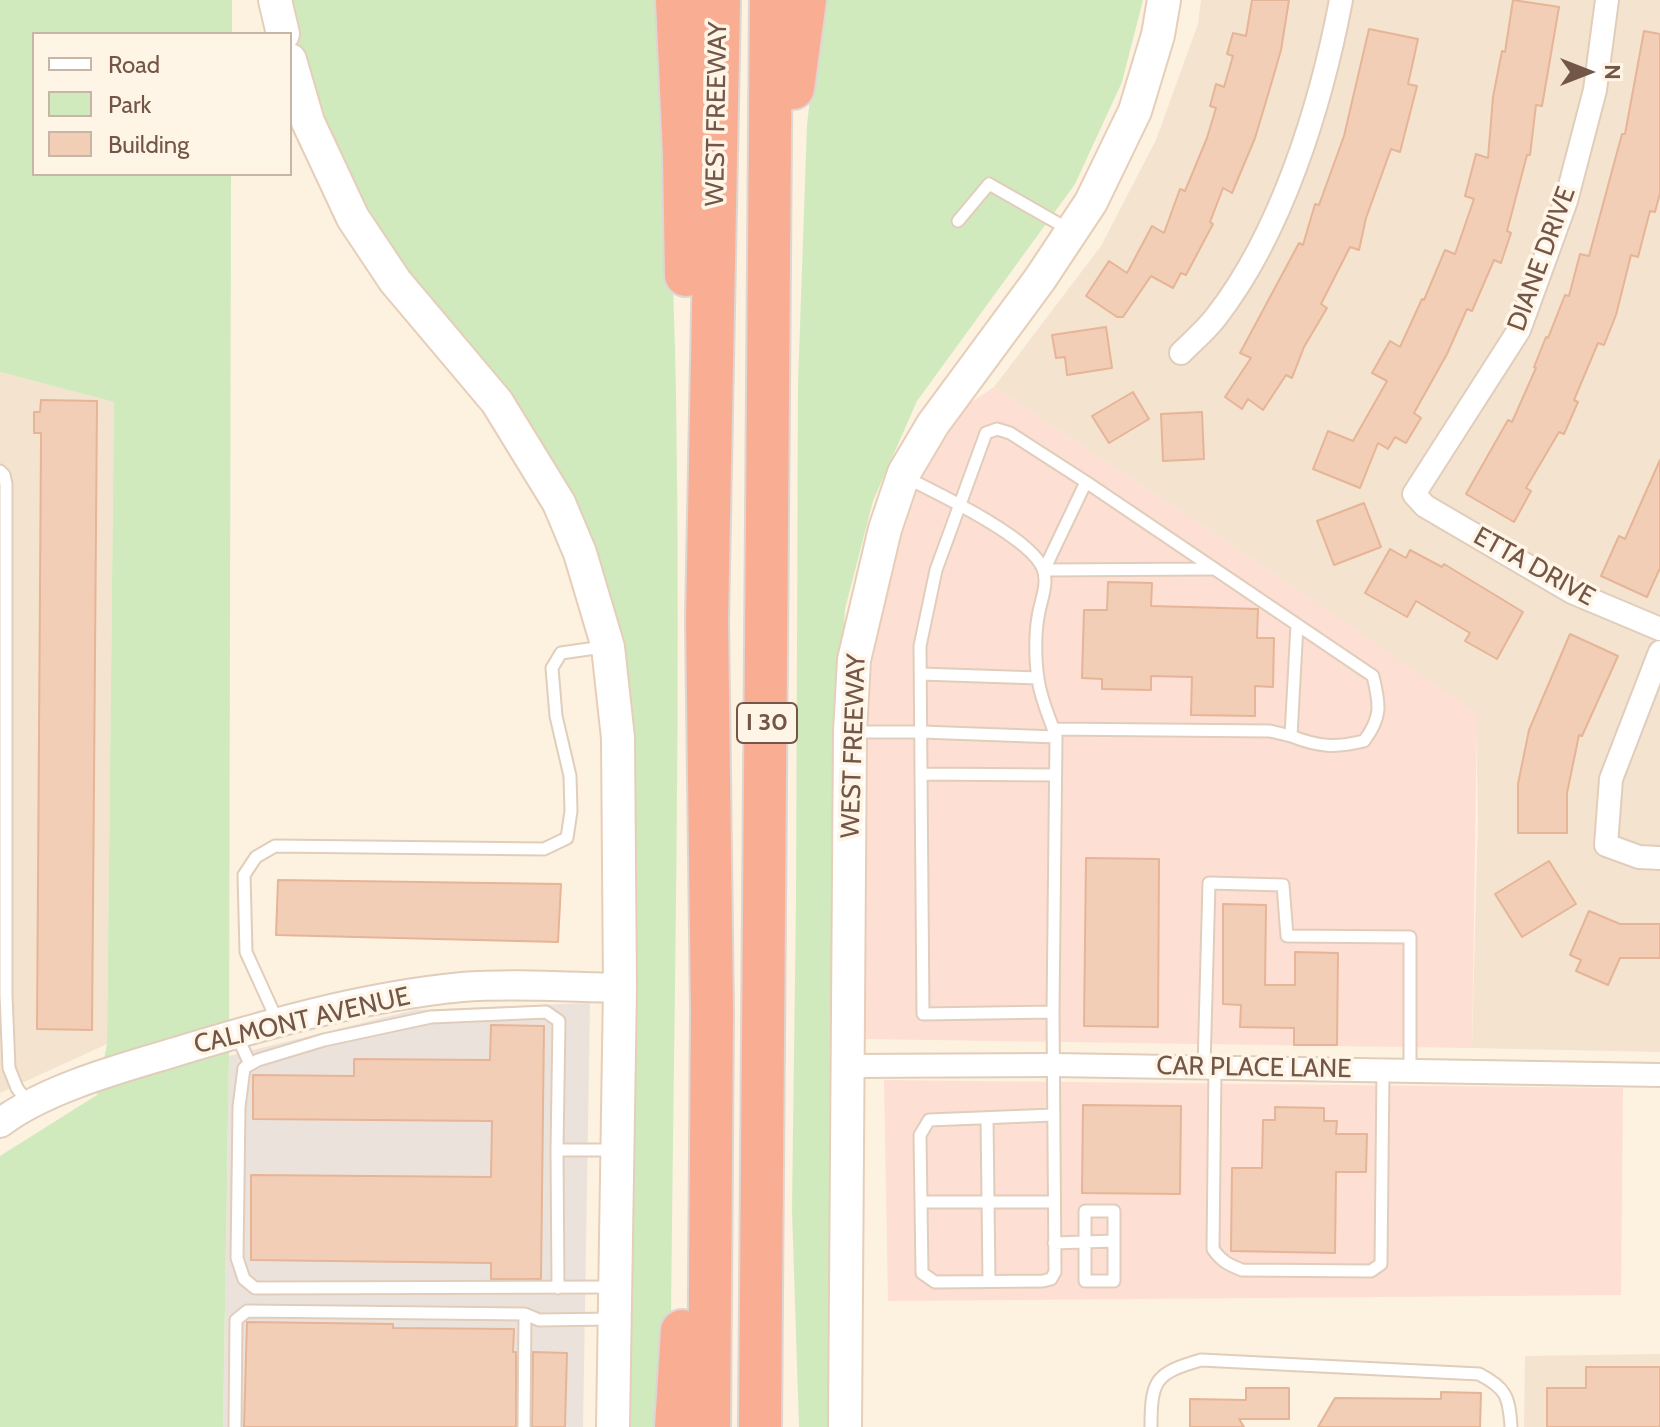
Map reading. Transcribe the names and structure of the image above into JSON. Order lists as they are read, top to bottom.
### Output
{
  "streets": {
    "highway": ["WEST FREEWAY", "I 30"],
    "street": [
      "DIANE DRIVE",
      "ETTA DRIVE",
      "CALMONT AVENUE",
      "CAR PLACE LANE"
    ]
  },
  "crossings": [
    ["WEST FREEWAY", "CAR PLACE LANE"],
    ["DIANE DRIVE", "ETTA DRIVE"]
  ],
  "legend": ["Road", "Park", "Building"],
  "north": "right"
}
